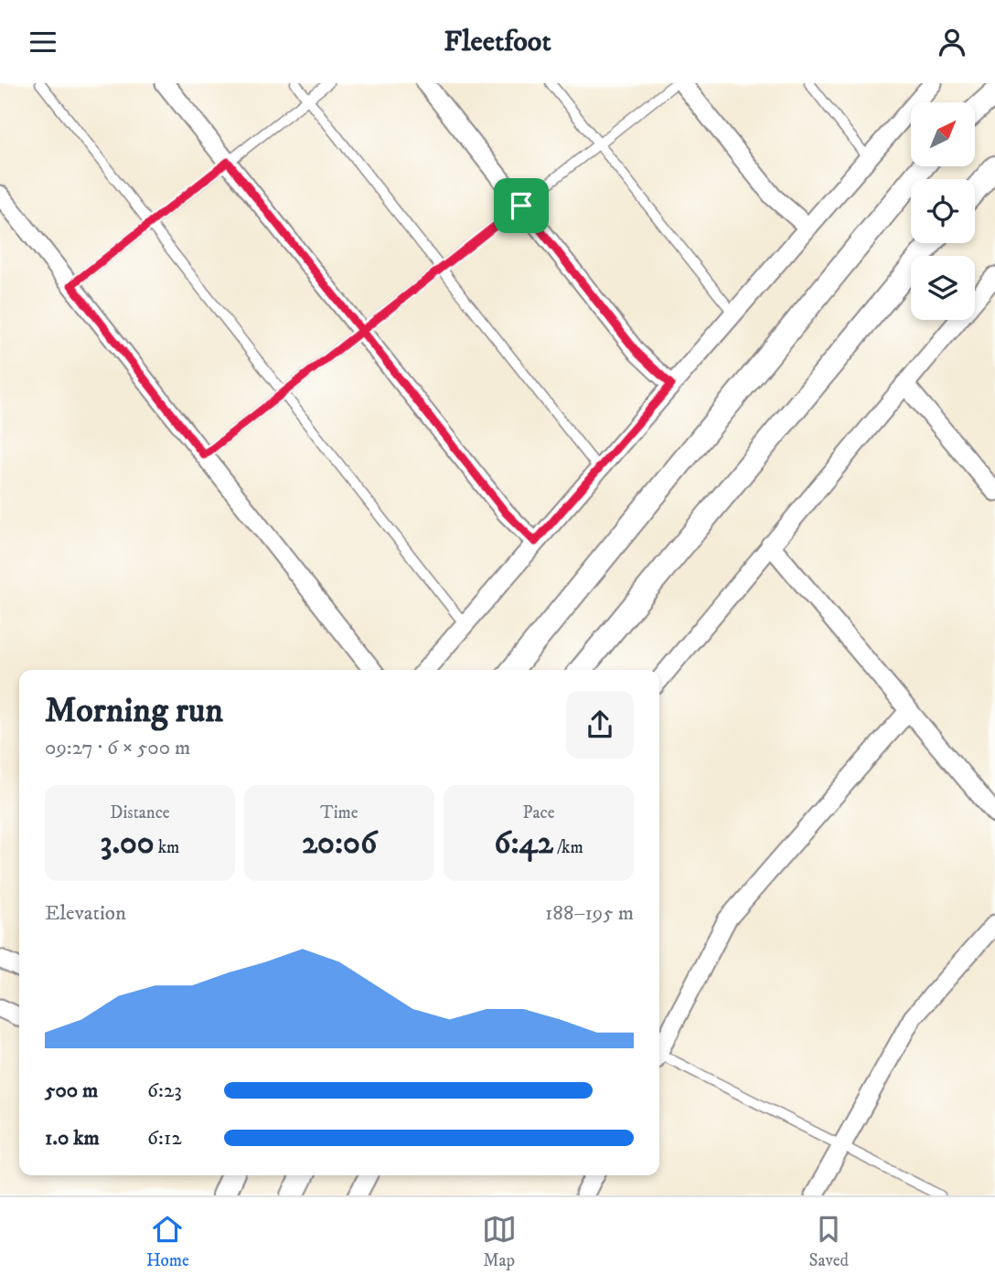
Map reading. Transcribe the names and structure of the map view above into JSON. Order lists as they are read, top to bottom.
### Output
{
  "north": "top right",
  "page": {
    "header": "Fleetfoot",
    "heading": ["Morning run", "09:27 · 6 × 500 m"],
    "stats": [
      ["Distance", "3.00 km"],
      ["Time", "20:06"],
      ["Pace", "6:42 /km"]
    ],
    "chart": ["Elevation", "188–195 m"],
    "list": [
      {
        "name": "500 m",
        "note": "6:23"
      },
      {
        "name": "1.0 km",
        "note": "6:12"
      }
    ],
    "tabs": ["Home", "Map", "Saved"]
  }
}
